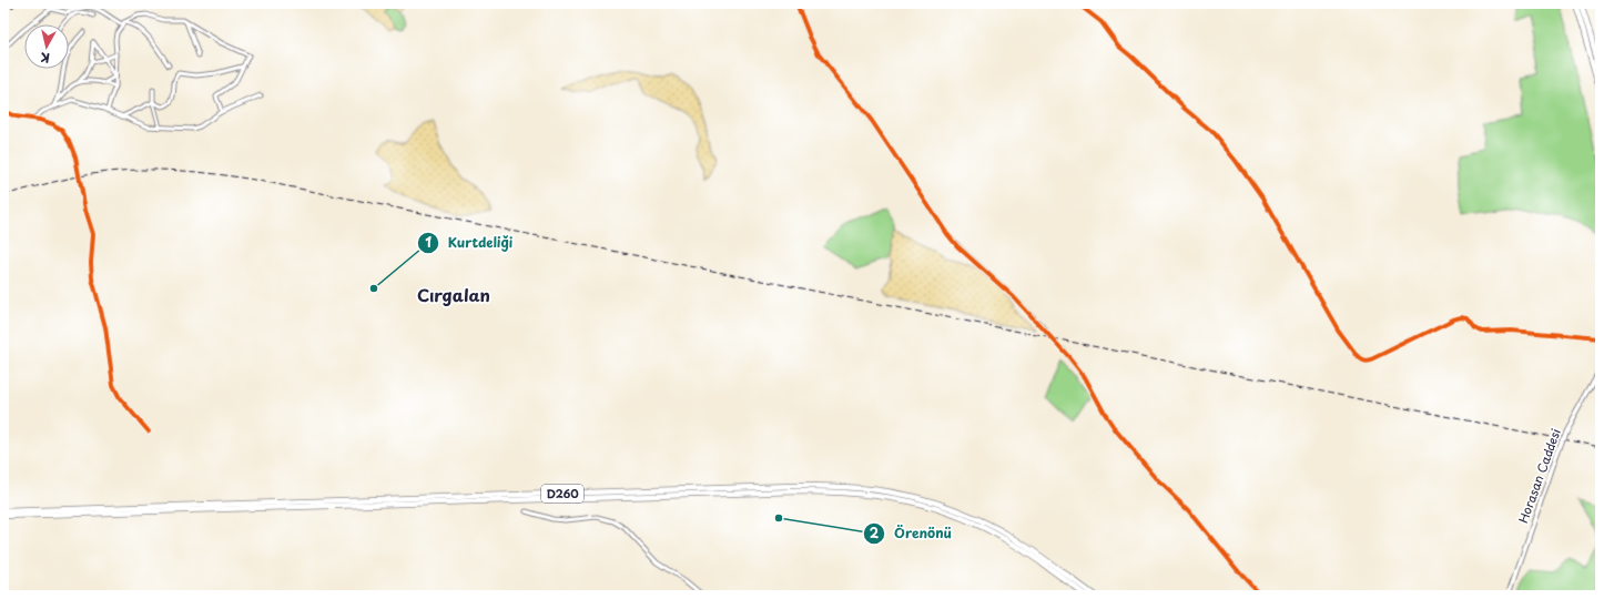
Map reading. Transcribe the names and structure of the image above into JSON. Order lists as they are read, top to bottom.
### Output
{
  "streets": {
    "highway": ["D260"],
    "street": ["Horasan Caddesi"]
  },
  "districts": ["Cırgalan"],
  "places": ["Kurtdeliği", "Örenönü"],
  "north": "bottom"
}
